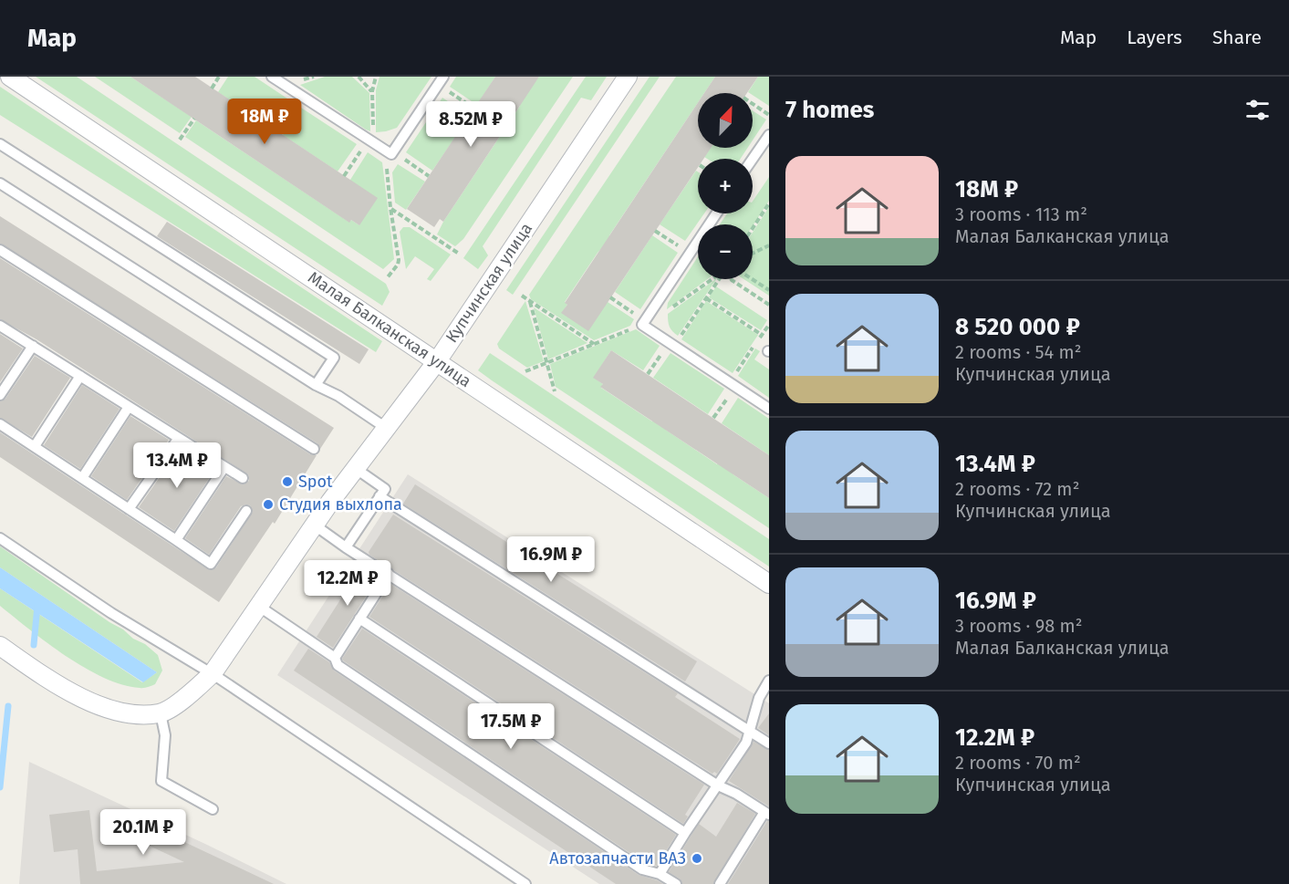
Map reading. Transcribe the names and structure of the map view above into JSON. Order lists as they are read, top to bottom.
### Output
{
  "streets": {
    "street": ["Купчинская улица", "Малая Балканская улица"]
  },
  "crossings": [
    ["Купчинская улица", "Малая Балканская улица"]
  ],
  "places": ["Spot", "Студия выхлопа", "Автозапчасти ВАЗ"],
  "north": "top right",
  "page": {
    "header": "Map",
    "nav": ["Map", "Layers", "Share"],
    "heading": "7 homes",
    "map_buttons": ["+", "−"],
    "price": [
      "18M ₽",
      "8.52M ₽",
      "13.4M ₽",
      "16.9M ₽",
      "12.2M ₽",
      "17.5M ₽",
      "20.1M ₽"
    ],
    "list": [
      {
        "name": "18M ₽",
        "note": "3 rooms · 113 m² · Малая Балканская улица"
      },
      {
        "name": "8 520 000 ₽",
        "note": "2 rooms · 54 m² · Купчинская улица"
      },
      {
        "name": "13.4M ₽",
        "note": "2 rooms · 72 m² · Купчинская улица"
      },
      {
        "name": "16.9M ₽",
        "note": "3 rooms · 98 m² · Малая Балканская улица"
      },
      {
        "name": "12.2M ₽",
        "note": "2 rooms · 70 m² · Купчинская улица"
      }
    ]
  }
}
